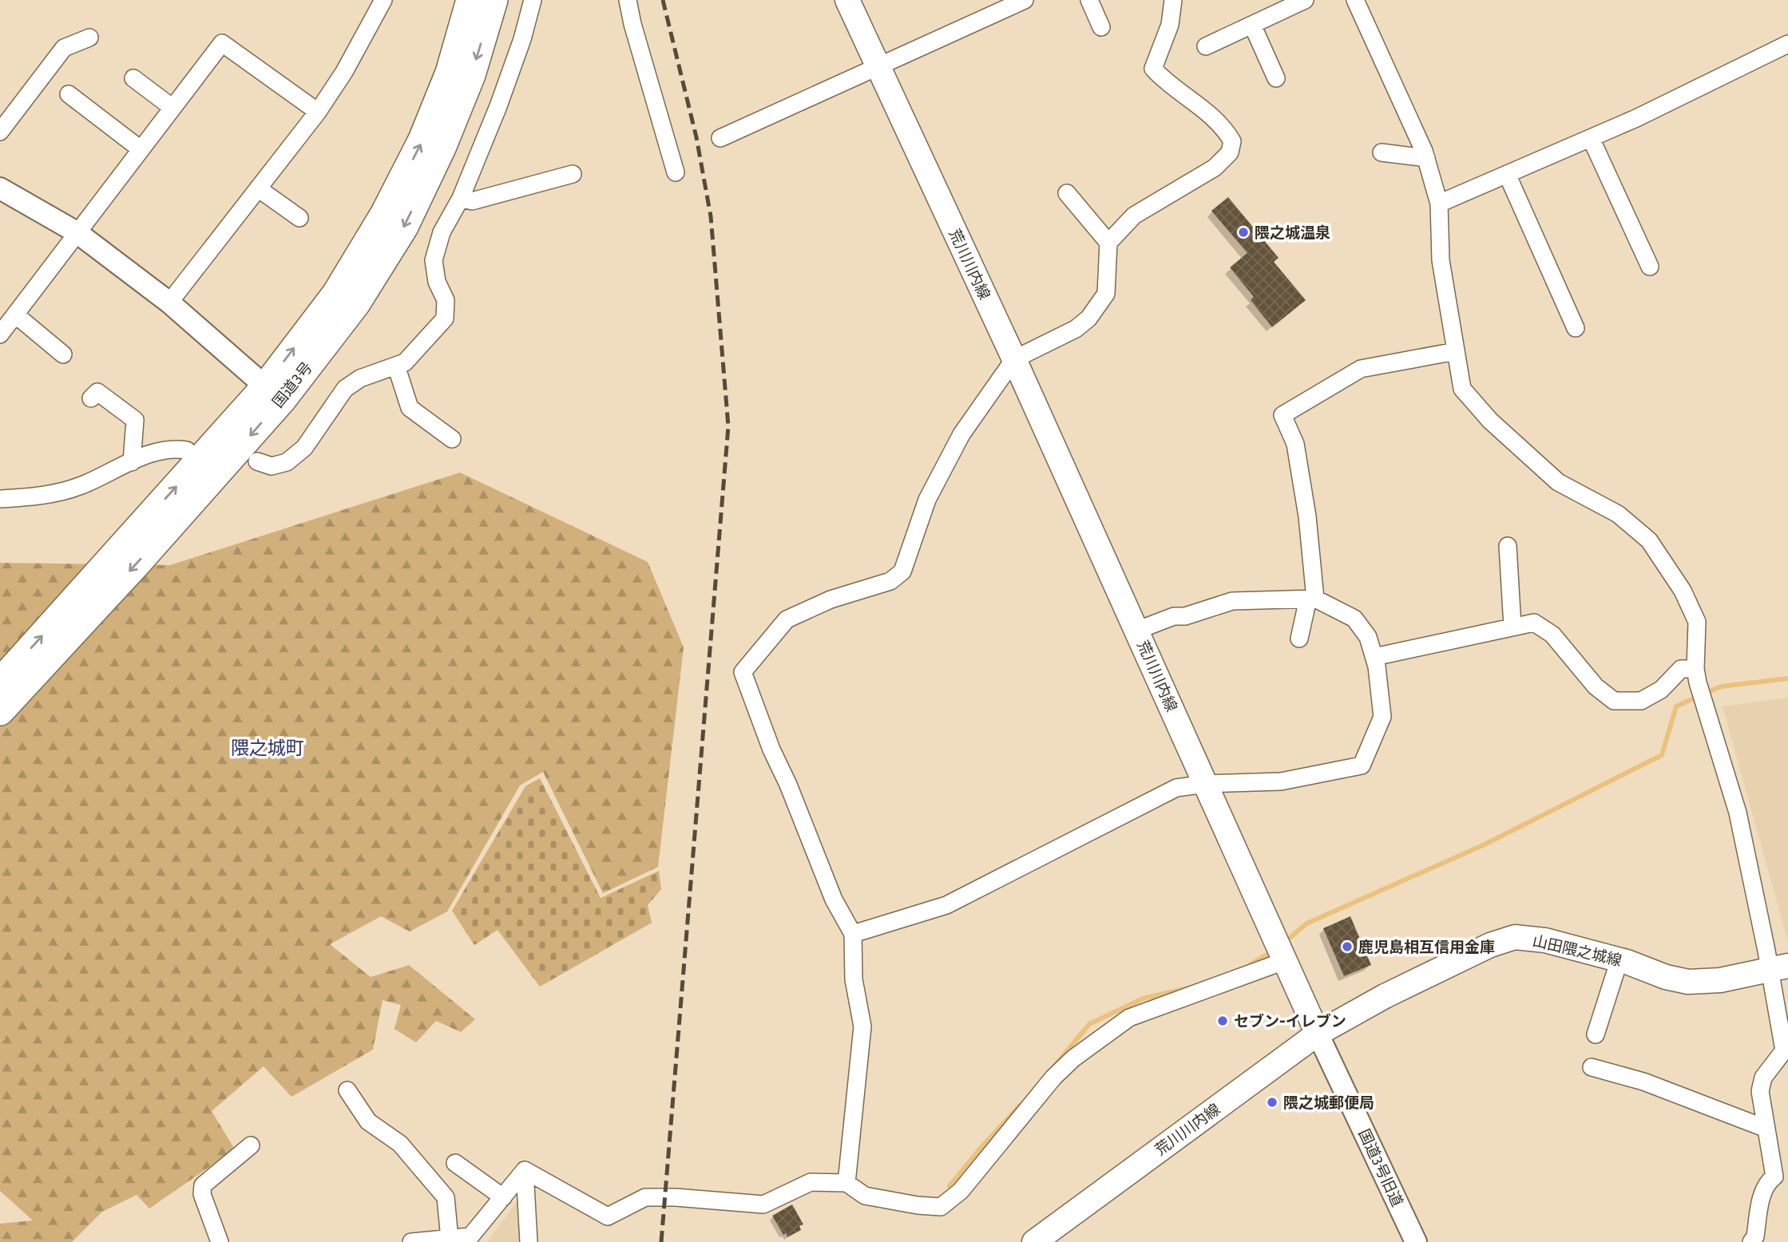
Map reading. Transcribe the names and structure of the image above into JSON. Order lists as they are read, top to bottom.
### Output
{
  "streets": {
    "highway": ["国道3号"],
    "main road": ["荒川川内線", "山田隈之城線"],
    "street": ["国道3号旧道"]
  },
  "crossings": [
    ["荒川川内線", "山田隈之城線"],
    ["荒川川内線", "国道3号旧道"],
    ["山田隈之城線", "国道3号旧道"]
  ],
  "districts": ["隈之城町"],
  "places": [
    "隈之城温泉",
    "鹿児島相互信用金庫",
    "セブン-イレブン",
    "隈之城郵便局"
  ]
}
